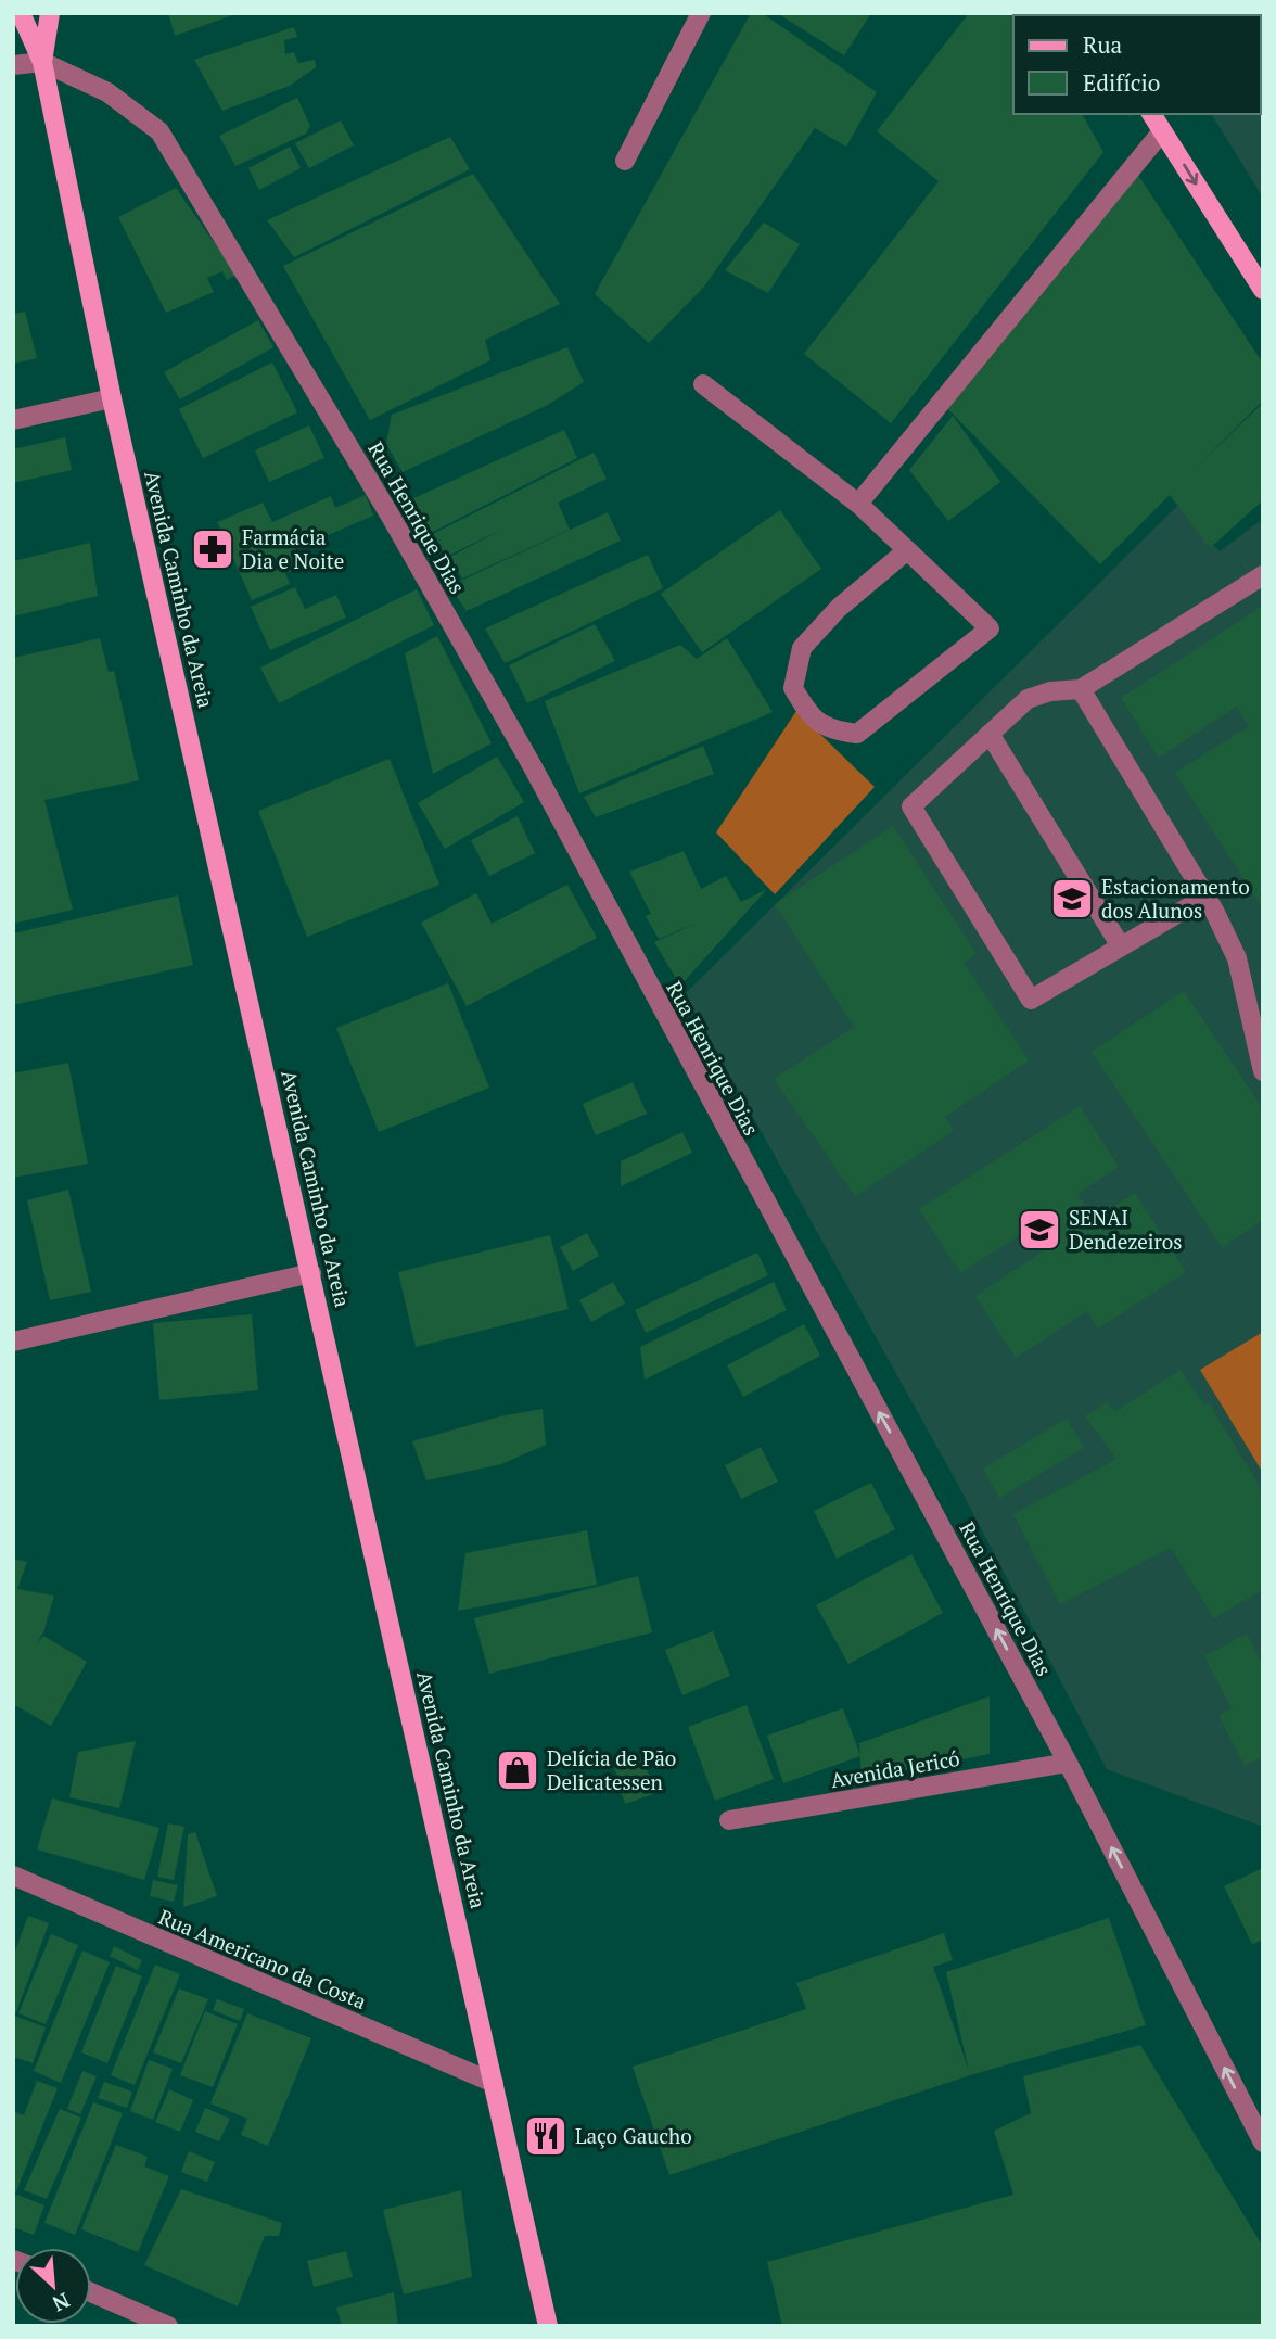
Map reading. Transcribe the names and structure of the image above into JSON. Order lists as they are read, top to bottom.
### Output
{
  "streets": {
    "main road": ["Avenida Caminho da Areia"],
    "street": ["Rua Henrique Dias", "Avenida Jericó", "Rua Americano da Costa"]
  },
  "crossings": [
    ["Rua Henrique Dias", "Avenida Caminho da Areia"],
    ["Rua Henrique Dias", "Avenida Jericó"],
    ["Avenida Caminho da Areia", "Rua Americano da Costa"]
  ],
  "one_way": ["Rua Henrique Dias"],
  "places": {
    "pharmacy": ["Farmácia Dia e Noite"],
    "school or university": ["Estacionamento dos Alunos", "SENAI Dendezeiros"],
    "shop": ["Delícia de Pão Delicatessen"],
    "restaurant": ["Laço Gaucho"]
  },
  "legend": ["Rua", "Edifício"],
  "north": "bottom right"
}
